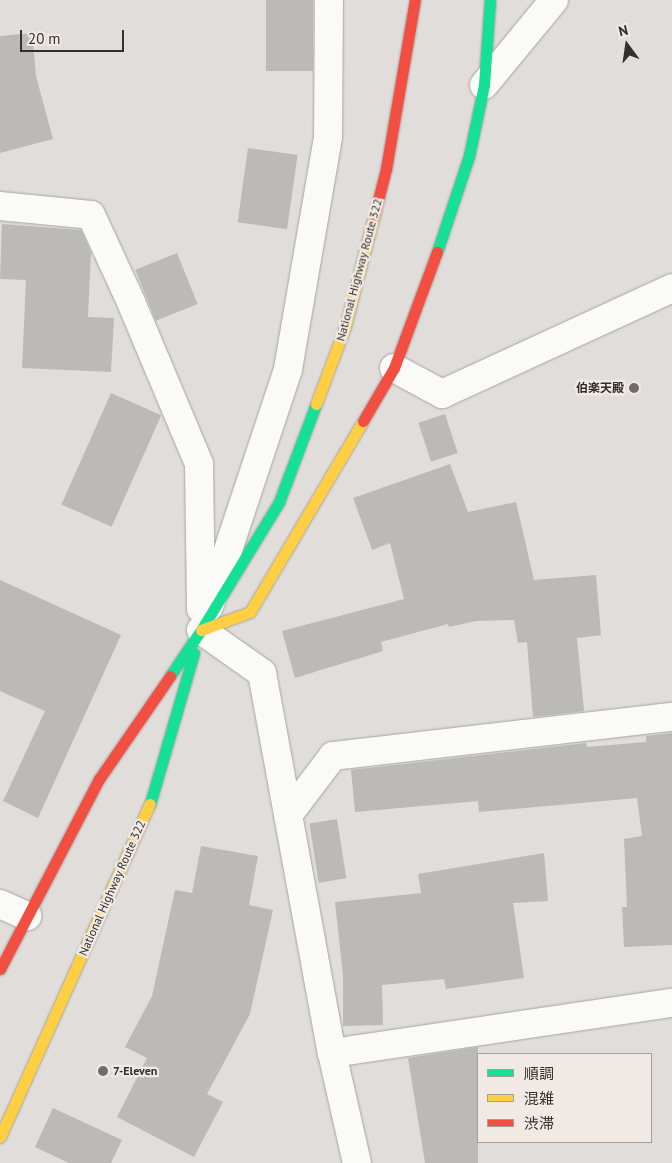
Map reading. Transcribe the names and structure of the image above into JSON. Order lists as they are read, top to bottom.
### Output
{
  "streets": {
    "main road": ["National Highway Route 322"]
  },
  "places": ["伯楽天殿", "7-Eleven"],
  "legend": ["順調", "混雑", "渋滞"],
  "scale_bar": "20 m",
  "north": "top"
}
